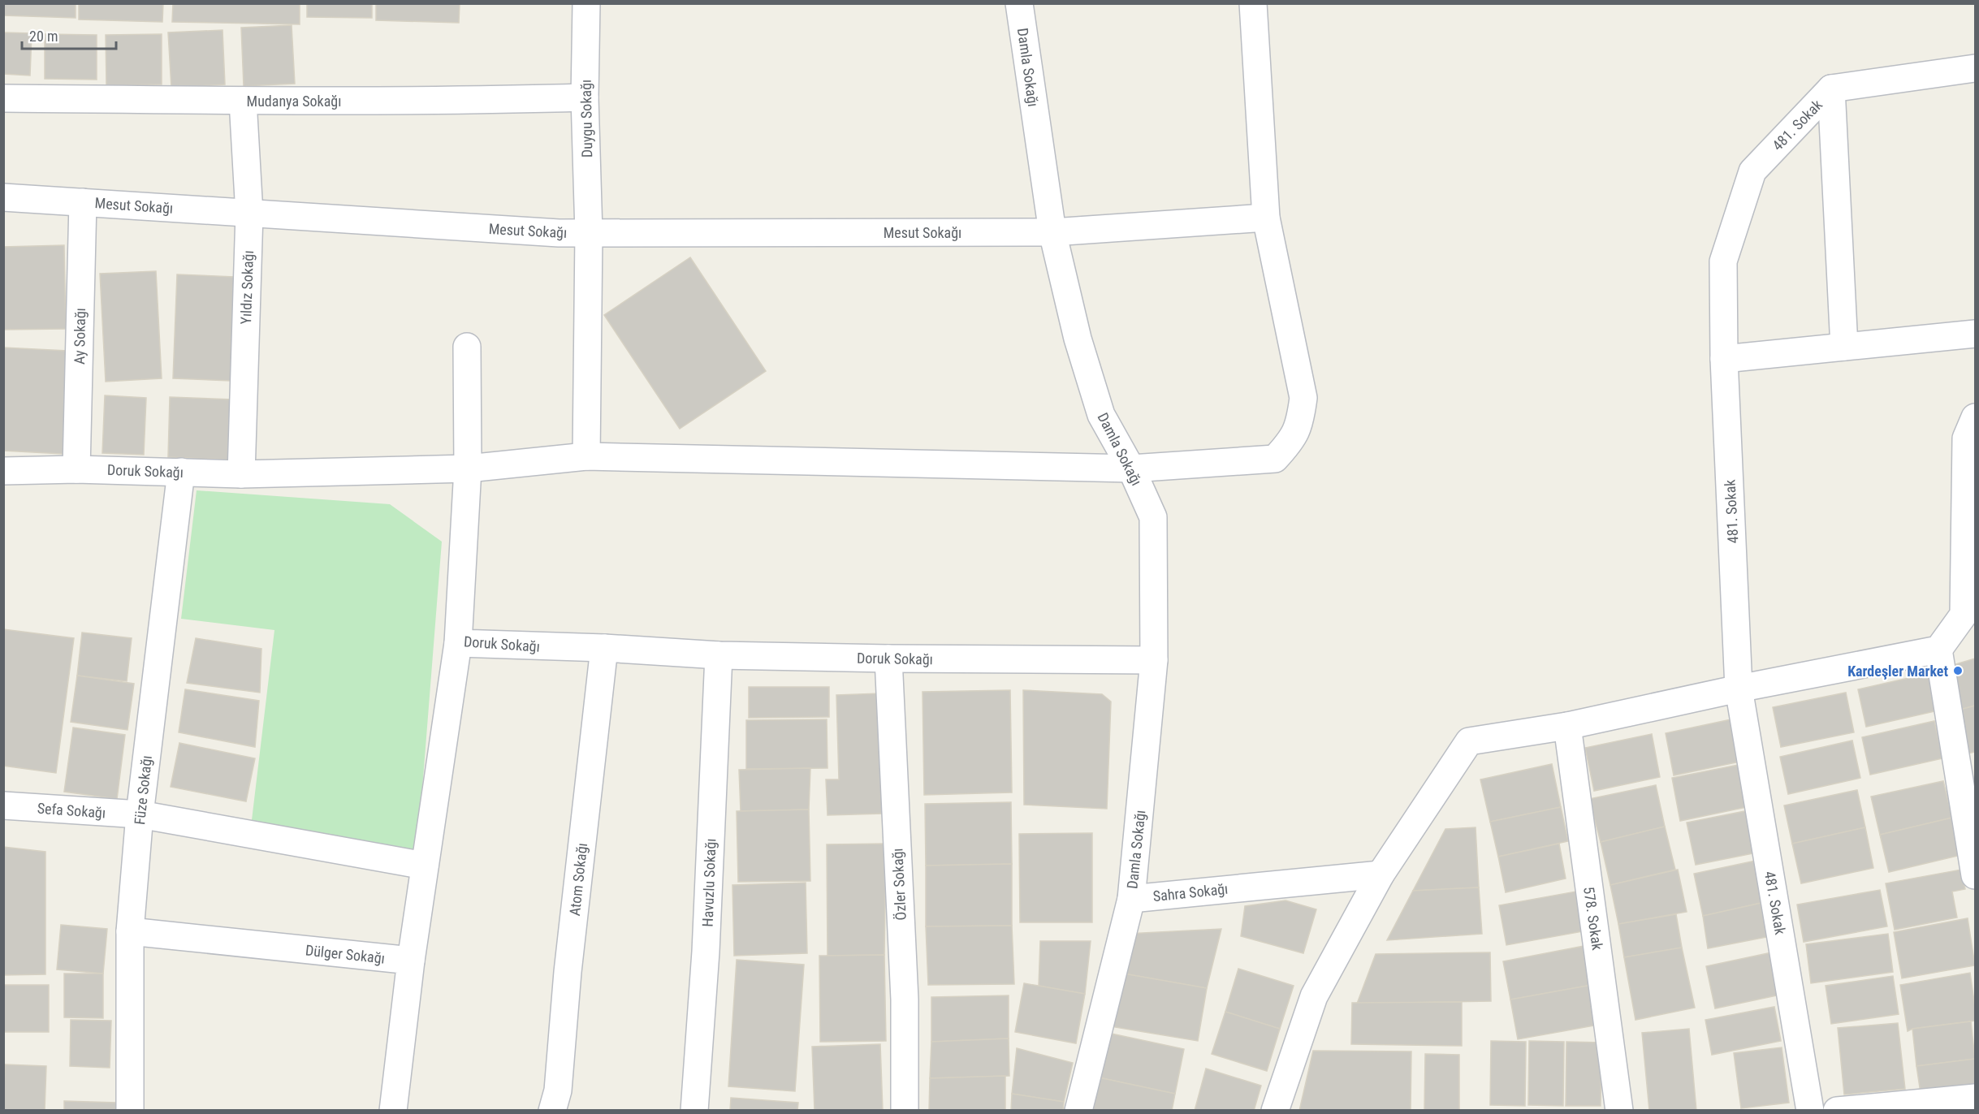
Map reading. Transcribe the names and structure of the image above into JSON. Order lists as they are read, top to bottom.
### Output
{
  "streets": {
    "street": [
      "Damla Sokağı",
      "Mudanya Sokağı",
      "Duygu Sokağı",
      "481. Sokak",
      "Mesut Sokağı",
      "Yıldız Sokağı",
      "Ay Sokağı",
      "Doruk Sokağı",
      "Füze Sokağı",
      "Sefa Sokağı",
      "Atom Sokağı",
      "Havuzlu Sokağı",
      "Özler Sokağı",
      "Sahra Sokağı",
      "578. Sokak",
      "Dülger Sokağı"
    ]
  },
  "crossings": [
    ["Damla Sokağı", "Mesut Sokağı"],
    ["Damla Sokağı", "Doruk Sokağı"],
    ["Damla Sokağı", "Sahra Sokağı"],
    ["Mudanya Sokağı", "Duygu Sokağı"],
    ["Mudanya Sokağı", "Yıldız Sokağı"],
    ["Duygu Sokağı", "Mesut Sokağı"],
    ["Mesut Sokağı", "Yıldız Sokağı"],
    ["Mesut Sokağı", "Ay Sokağı"],
    ["Yıldız Sokağı", "Doruk Sokağı"],
    ["Ay Sokağı", "Doruk Sokağı"],
    ["Doruk Sokağı", "Füze Sokağı"],
    ["Doruk Sokağı", "Atom Sokağı"],
    ["Doruk Sokağı", "Havuzlu Sokağı"],
    ["Doruk Sokağı", "Özler Sokağı"],
    ["Füze Sokağı", "Sefa Sokağı"],
    ["Füze Sokağı", "Dülger Sokağı"]
  ],
  "places": ["Kardeşler Market"],
  "scale_bar": "20 m"
}
